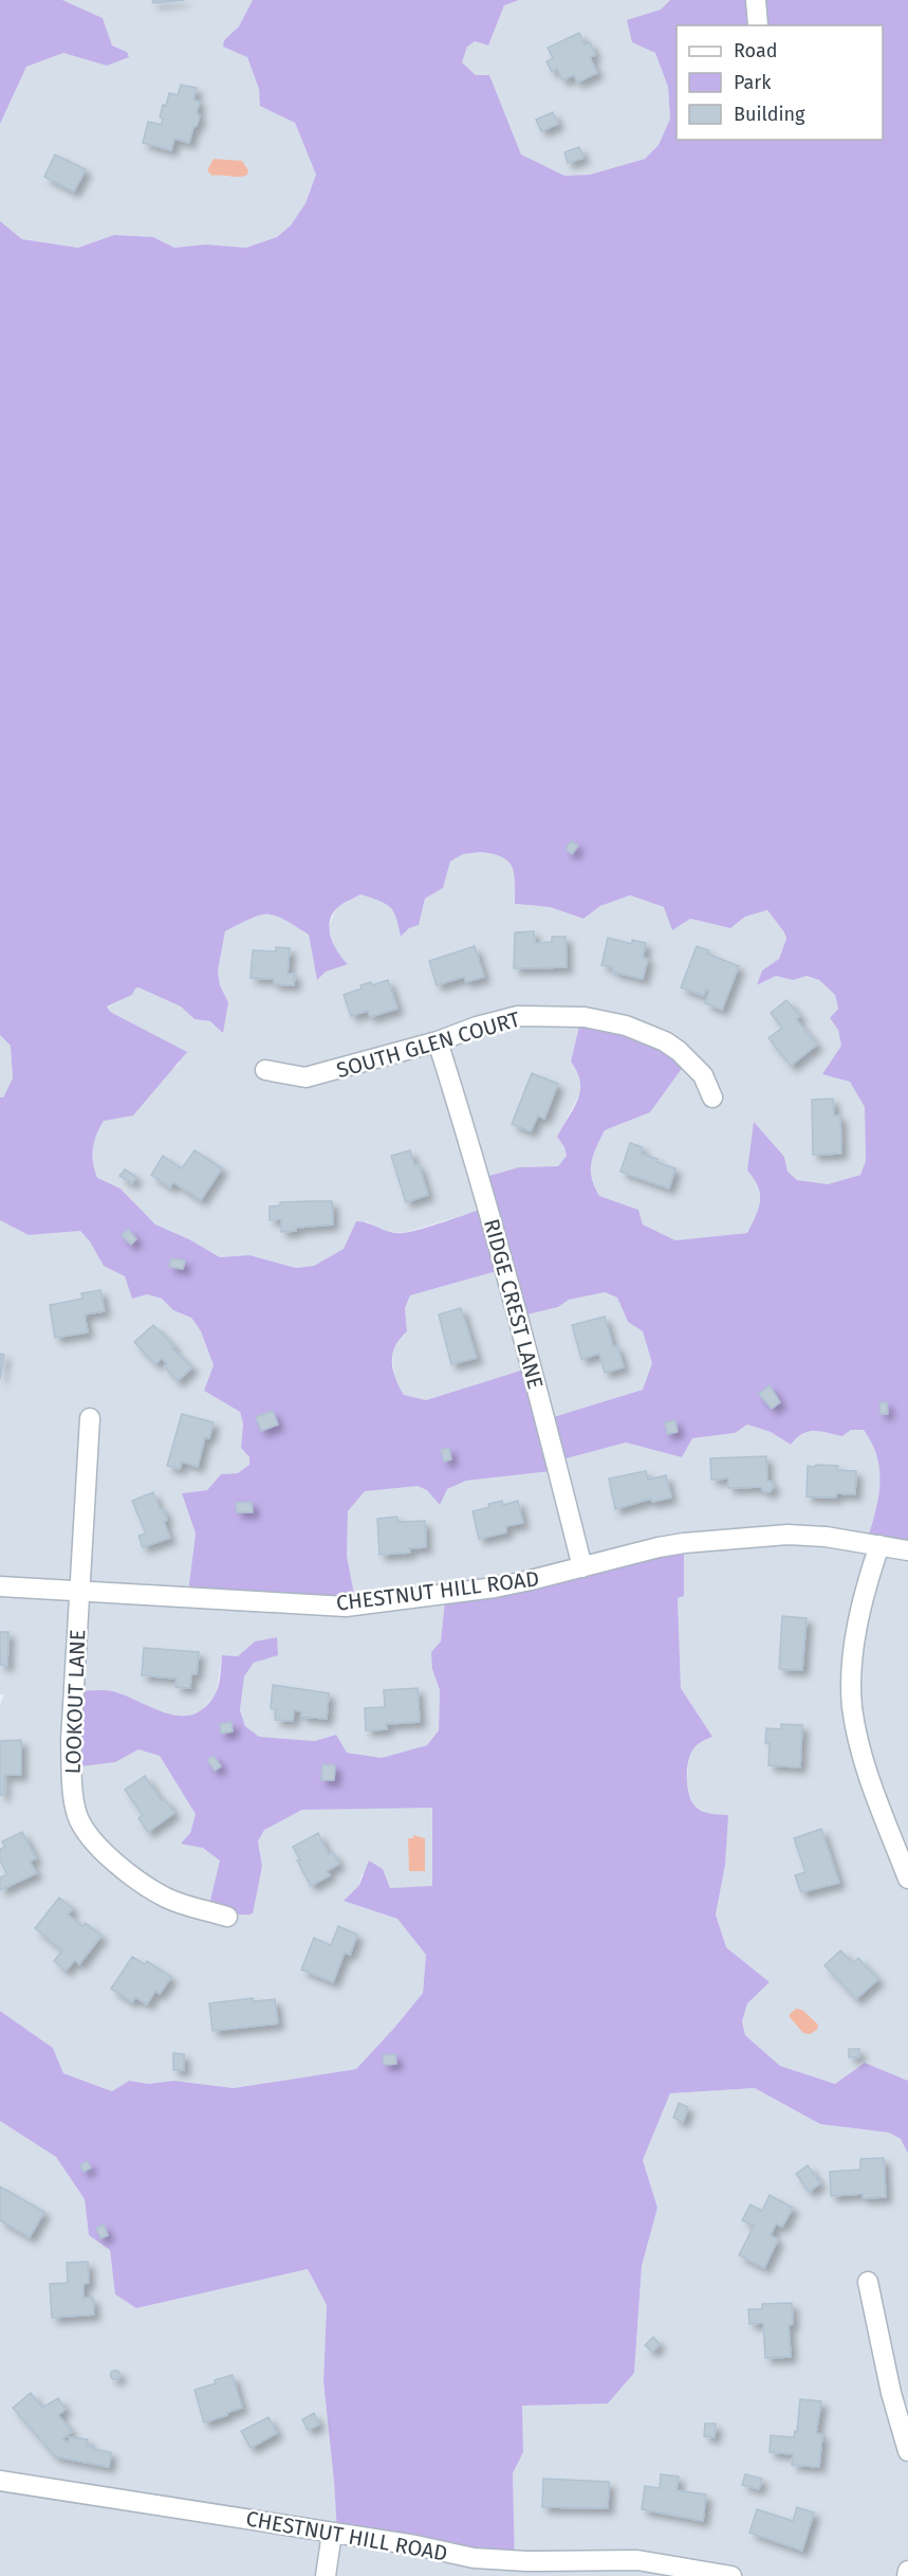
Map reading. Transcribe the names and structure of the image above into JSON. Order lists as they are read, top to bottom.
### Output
{
  "streets": {
    "street": [
      "SOUTH GLEN COURT",
      "RIDGE CREST LANE",
      "CHESTNUT HILL ROAD",
      "LOOKOUT LANE"
    ]
  },
  "crossings": [
    ["SOUTH GLEN COURT", "RIDGE CREST LANE"],
    ["RIDGE CREST LANE", "CHESTNUT HILL ROAD"],
    ["CHESTNUT HILL ROAD", "LOOKOUT LANE"]
  ],
  "legend": ["Road", "Park", "Building"]
}
